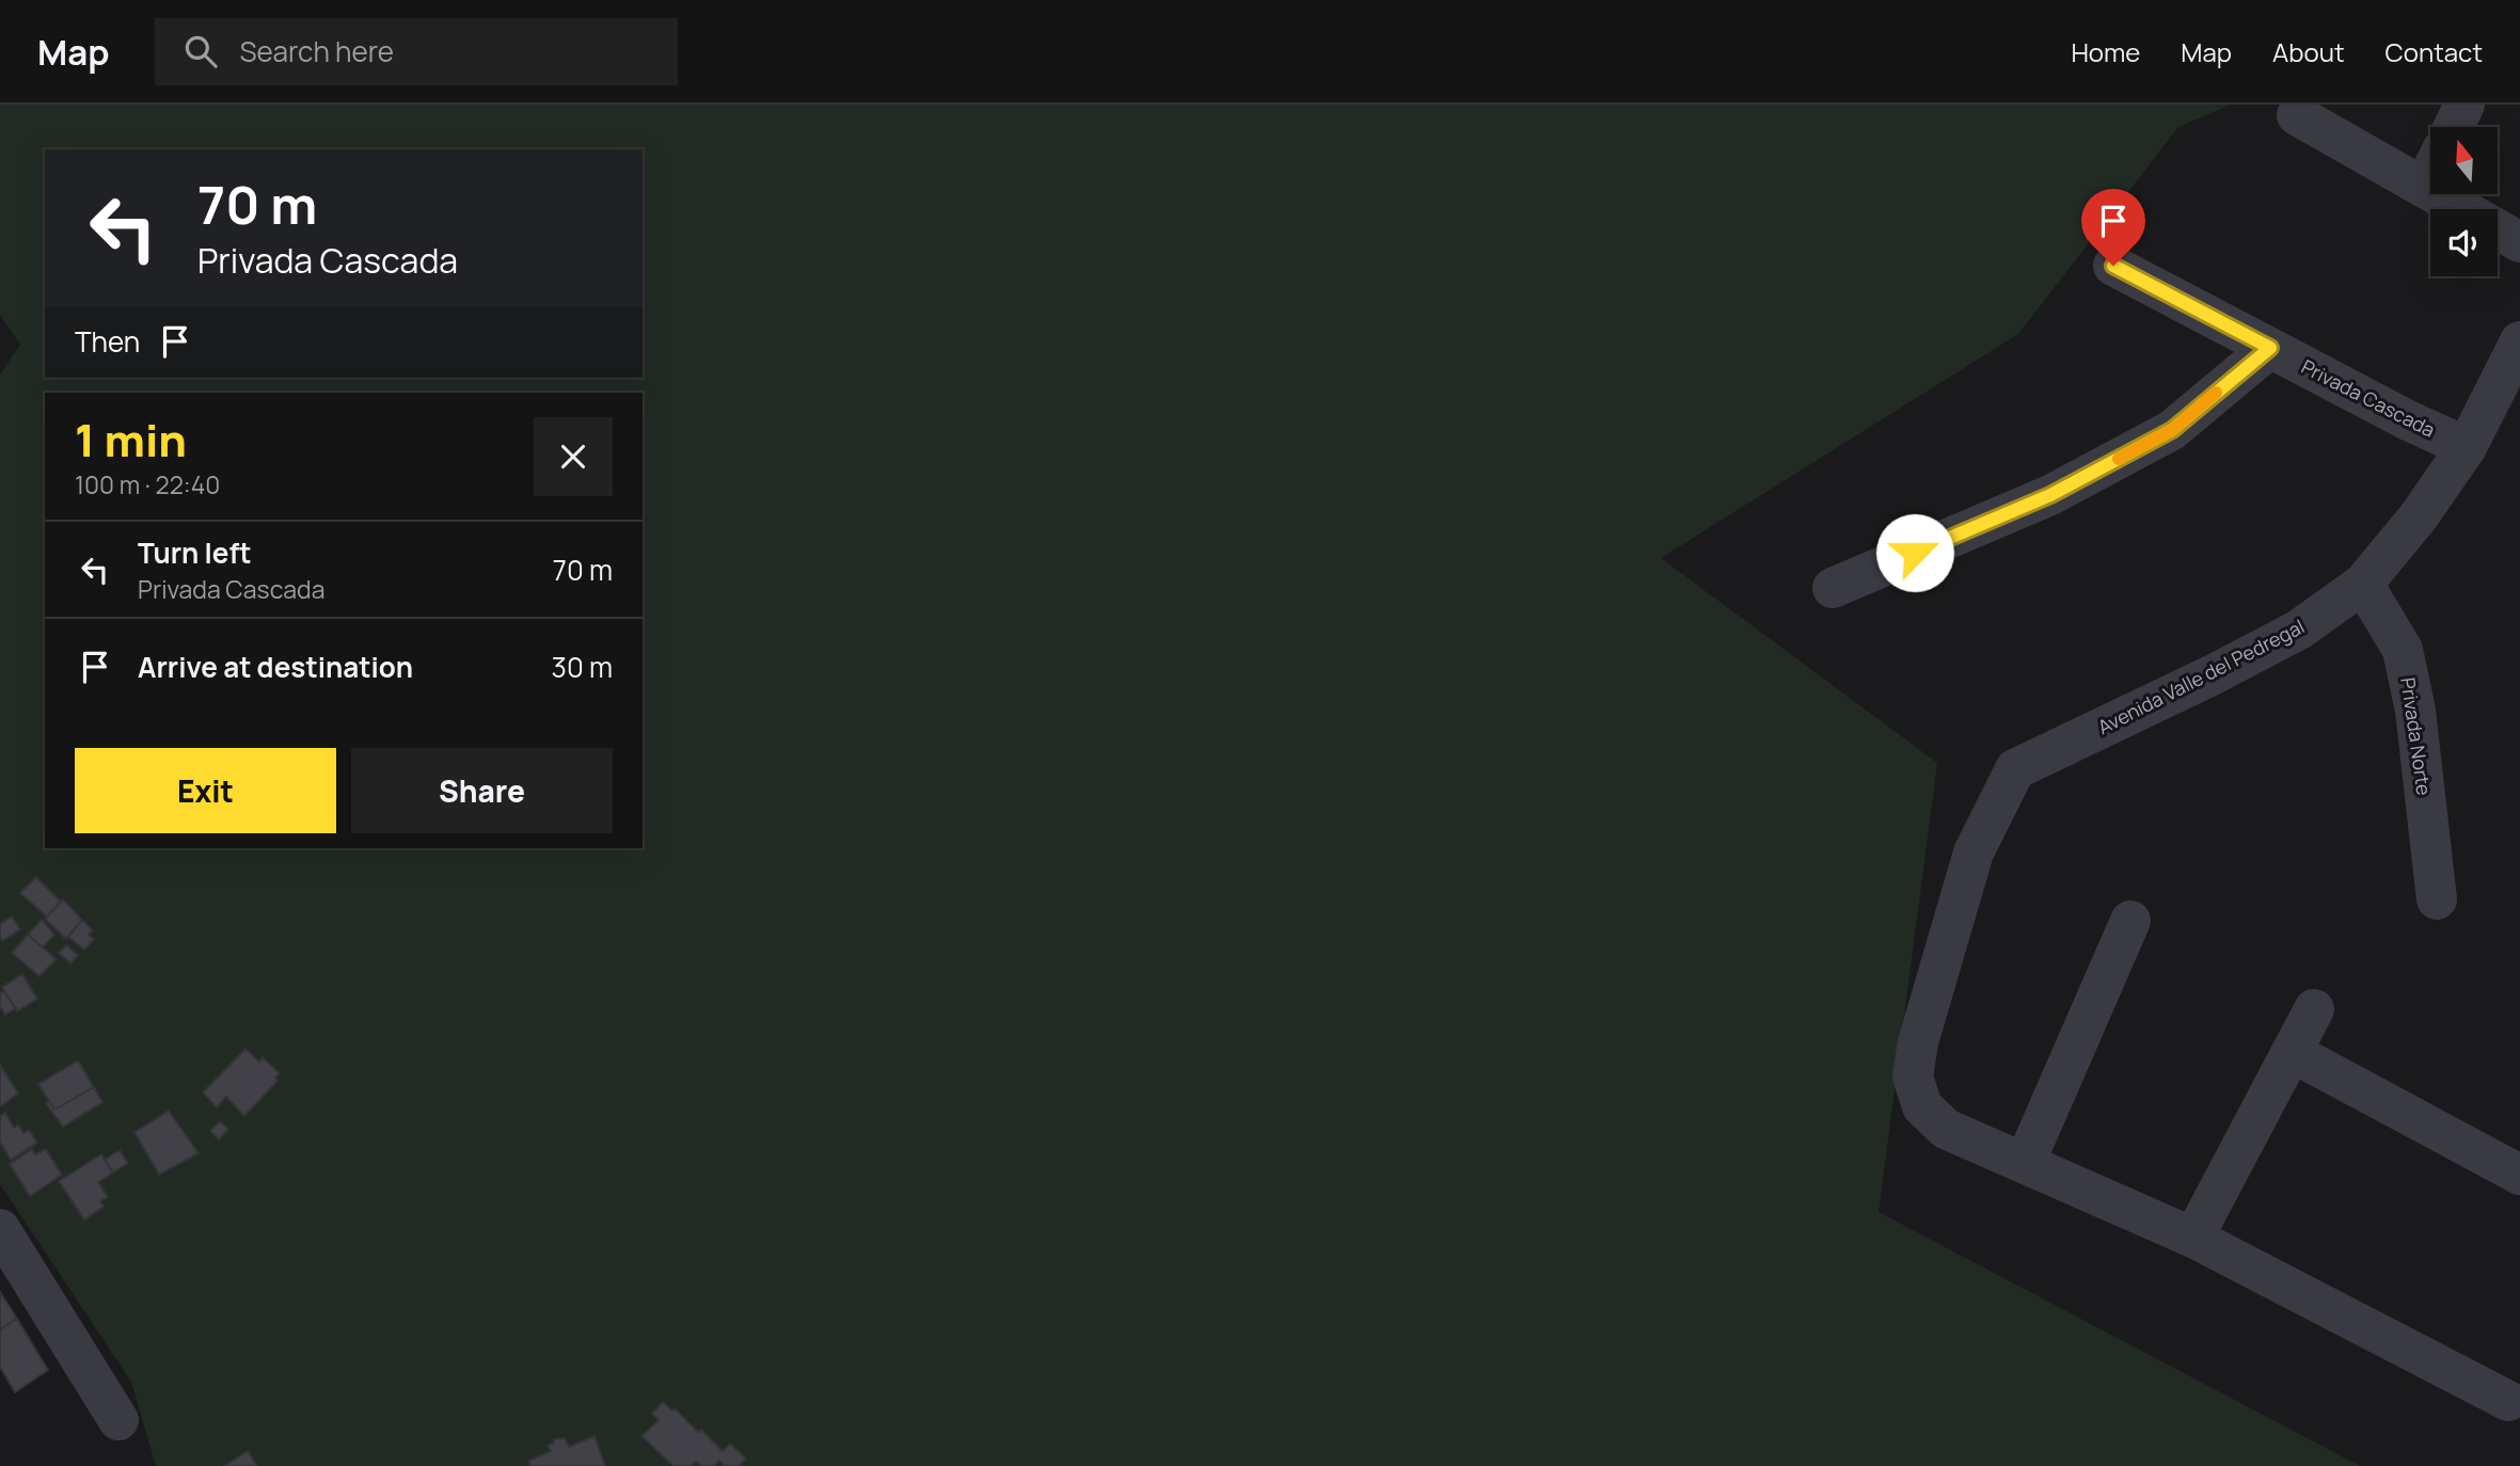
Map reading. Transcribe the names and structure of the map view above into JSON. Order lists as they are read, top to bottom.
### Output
{
  "streets": {
    "street": ["Privada Cascada", "Avenida Valle del Pedregal", "Privada Norte"]
  },
  "crossings": [
    ["Privada Cascada", "Avenida Valle del Pedregal"],
    ["Avenida Valle del Pedregal", "Privada Norte"]
  ],
  "north": "top",
  "page": {
    "header": "Map",
    "search": "Search here",
    "nav": [
      "Home",
      "Map",
      "About",
      "Contact"
    ],
    "turn": ["70 m", "Privada Cascada"],
    "then": "Then",
    "heading": ["1 min", "100 m · 22:40"],
    "list": [
      {
        "name": "Turn left",
        "note": "Privada Cascada",
        "value": "70 m"
      },
      {
        "name": "Arrive at destination",
        "value": "30 m"
      }
    ],
    "buttons": ["Exit", "Share"]
  }
}
